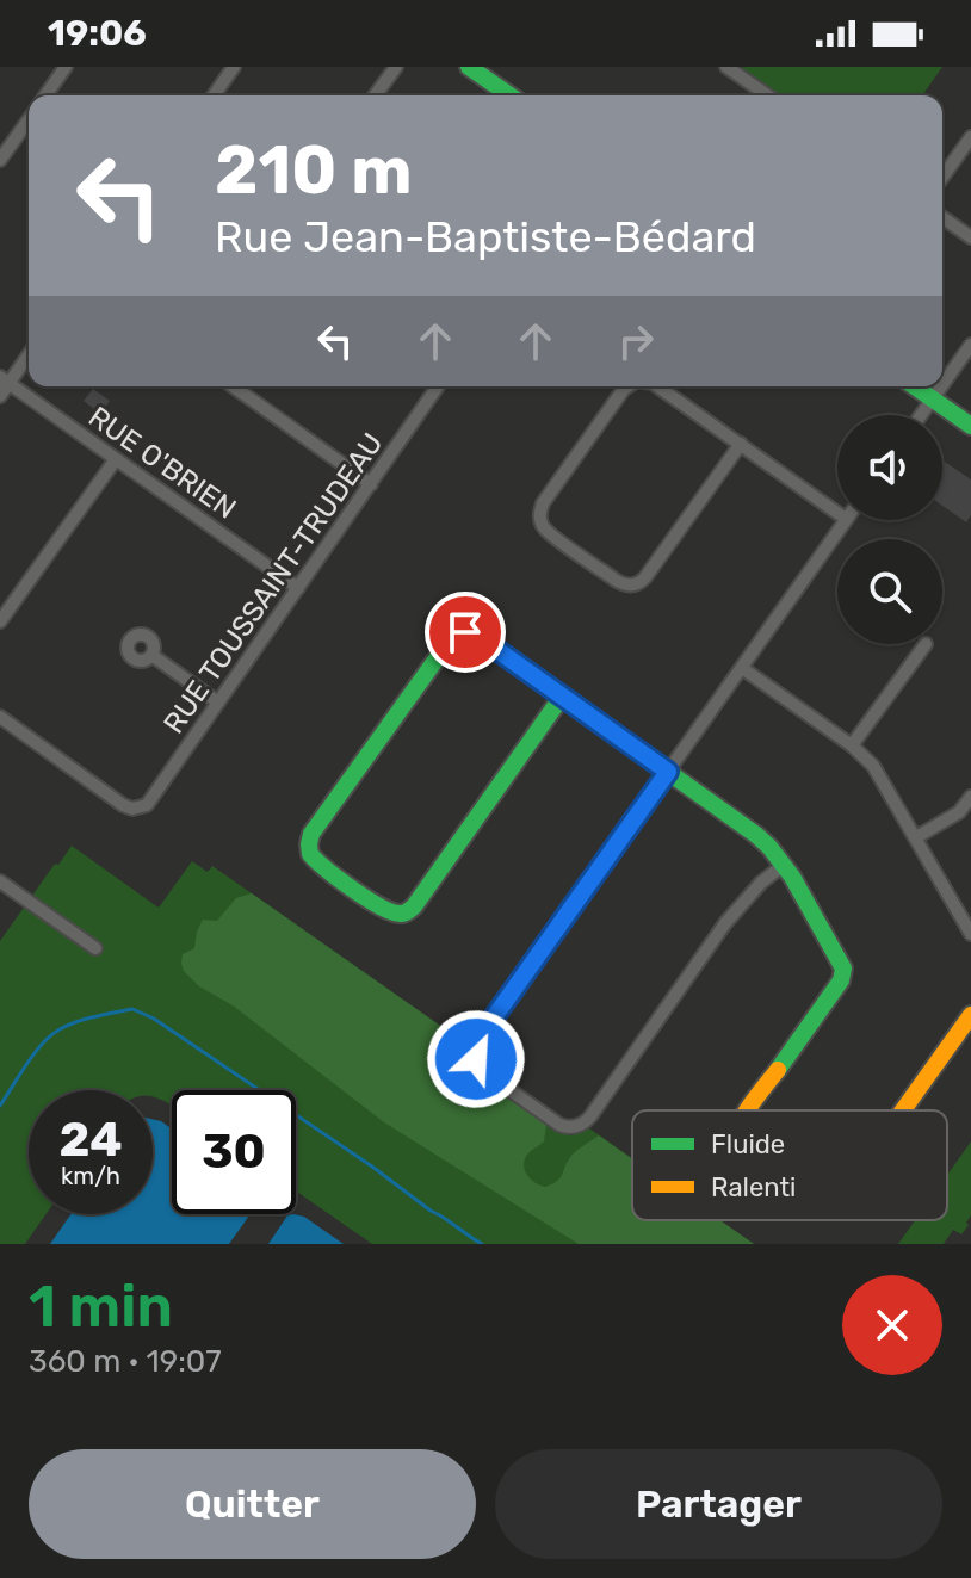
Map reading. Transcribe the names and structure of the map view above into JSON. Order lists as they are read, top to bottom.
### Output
{
  "streets": {
    "street": ["RUE O'BRIEN", "RUE TOUSSAINT-TRUDEAU"]
  },
  "crossings": [
    ["RUE O'BRIEN", "RUE TOUSSAINT-TRUDEAU"]
  ],
  "legend": ["Fluide", "Ralenti"],
  "page": {
    "status": "19:06",
    "turn": ["210 m", "Rue Jean-Baptiste-Bédard"],
    "speed": "24 km/h",
    "limit": "30",
    "heading": ["1 min", "360 m · 19:07"],
    "buttons": ["Quitter", "Partager"]
  }
}
